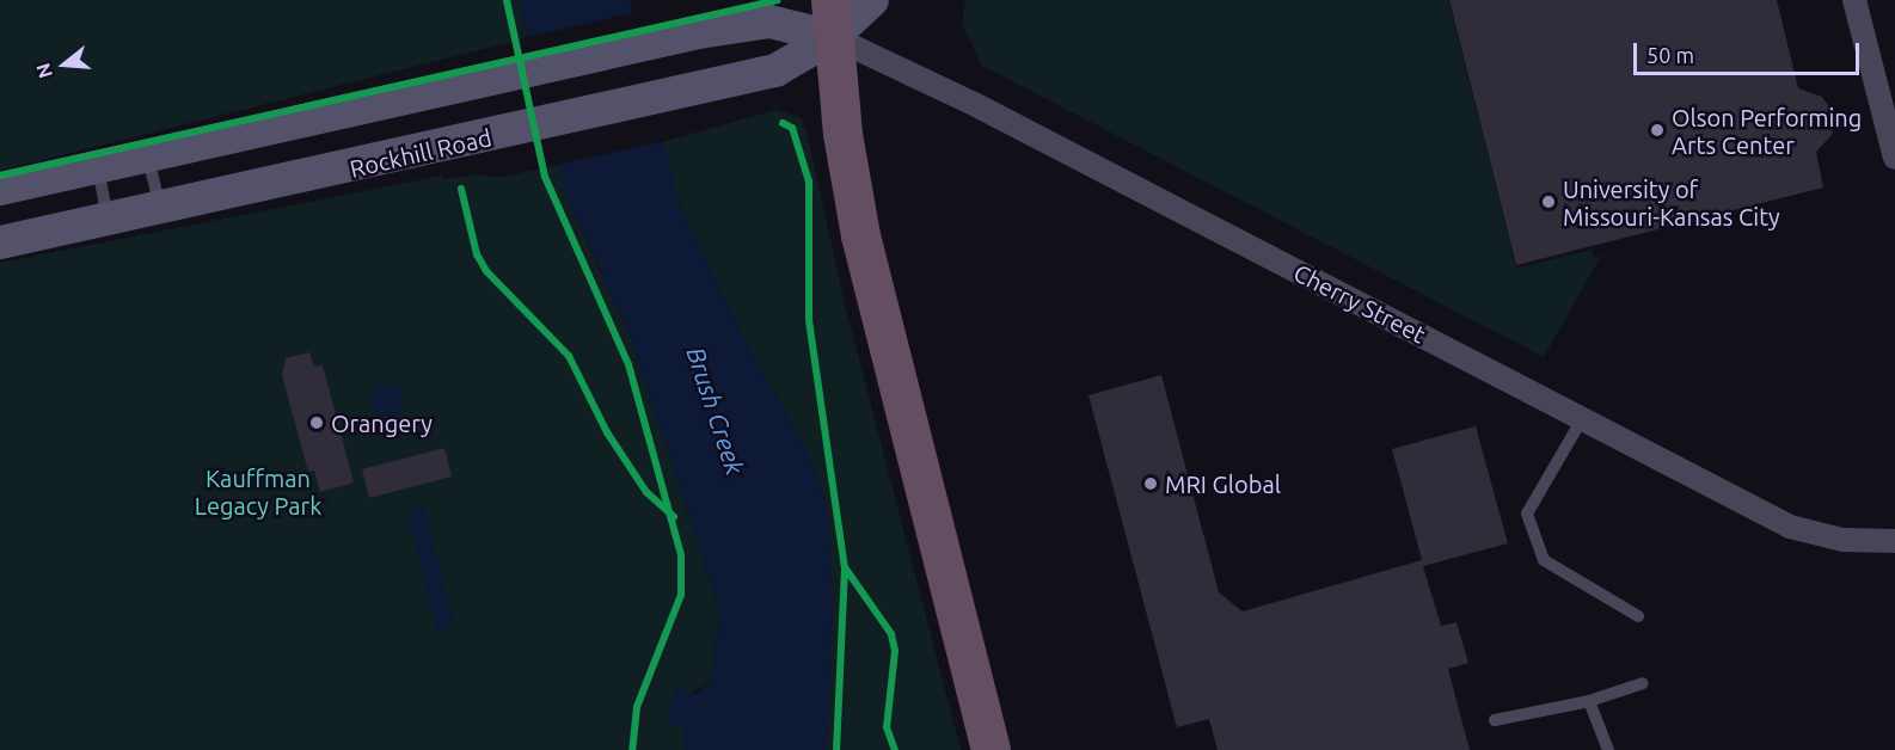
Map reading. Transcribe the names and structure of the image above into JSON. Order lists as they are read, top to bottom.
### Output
{
  "streets": {
    "main road": ["Rockhill Road"],
    "street": ["Cherry Street"]
  },
  "crossings": [
    ["Rockhill Road", "Cherry Street"]
  ],
  "water": ["Brush Creek"],
  "parks": ["Kauffman Legacy Park"],
  "places": [
    "Olson Performing Arts Center",
    "University of Missouri-Kansas City",
    "Orangery",
    "MRI Global"
  ],
  "scale_bar": "50 m",
  "north": "left"
}
